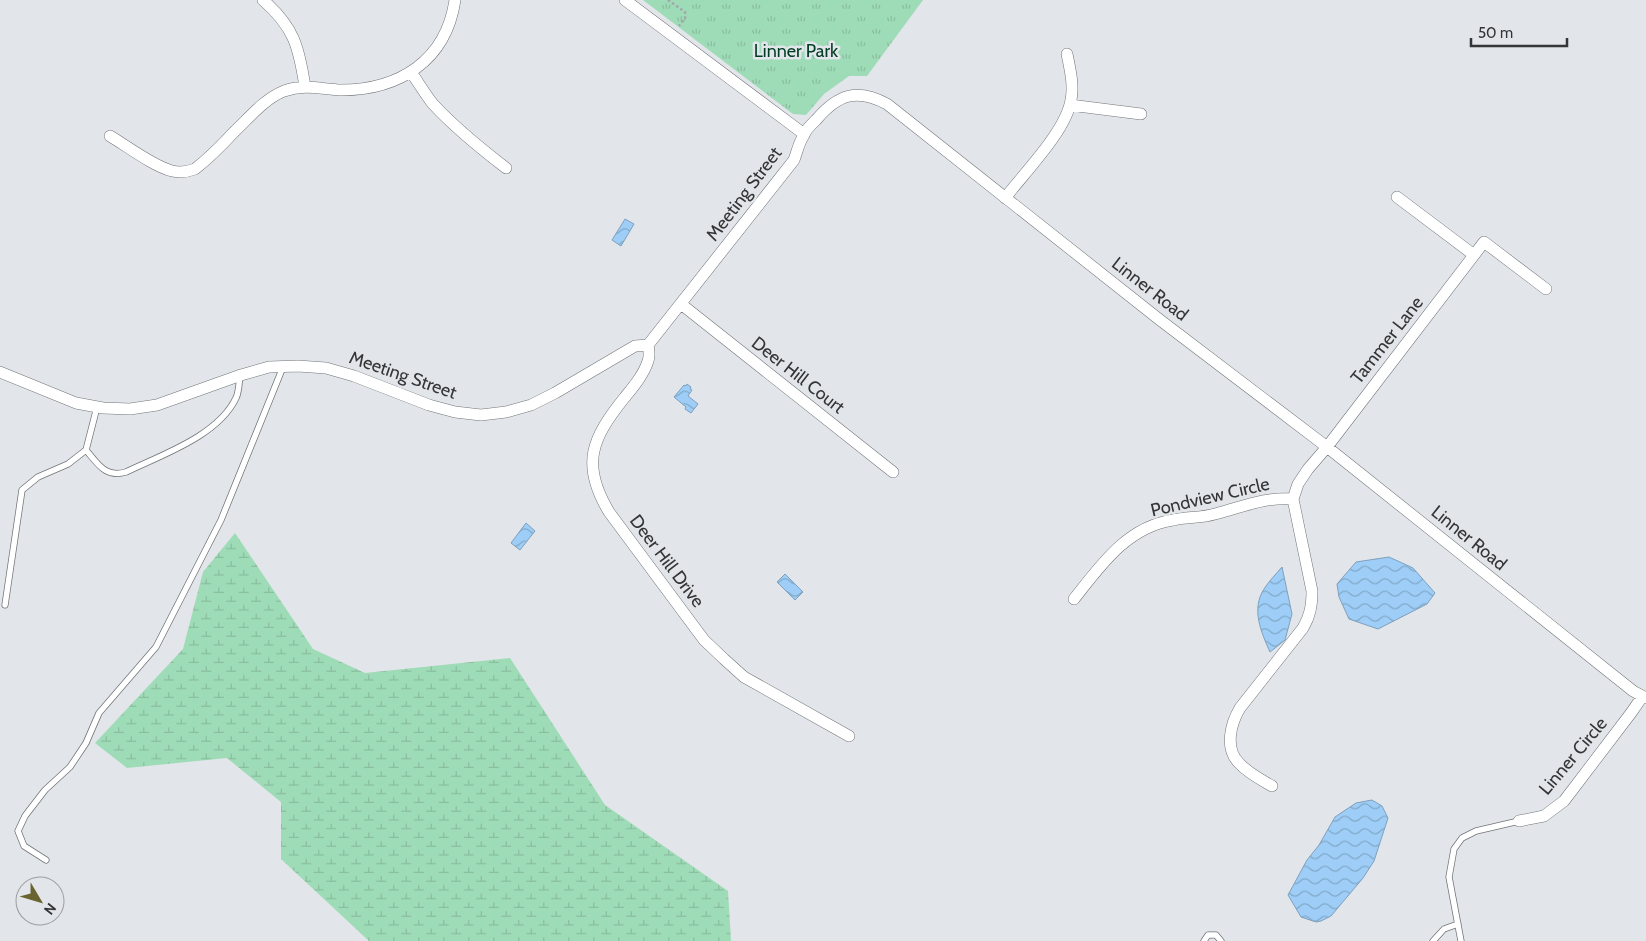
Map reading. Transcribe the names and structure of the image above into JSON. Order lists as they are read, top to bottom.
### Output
{
  "streets": {
    "street": [
      "Meeting Street",
      "Linner Road",
      "Tammer Lane",
      "Deer Hill Court",
      "Pondview Circle",
      "Deer Hill Drive",
      "Linner Circle"
    ]
  },
  "crossings": [
    ["Meeting Street", "Linner Road"],
    ["Meeting Street", "Deer Hill Court"],
    ["Meeting Street", "Deer Hill Drive"],
    ["Linner Road", "Tammer Lane"],
    ["Linner Road", "Linner Circle"],
    ["Tammer Lane", "Pondview Circle"]
  ],
  "parks": ["Linner Park"],
  "scale_bar": "50 m",
  "north": "bottom right"
}
